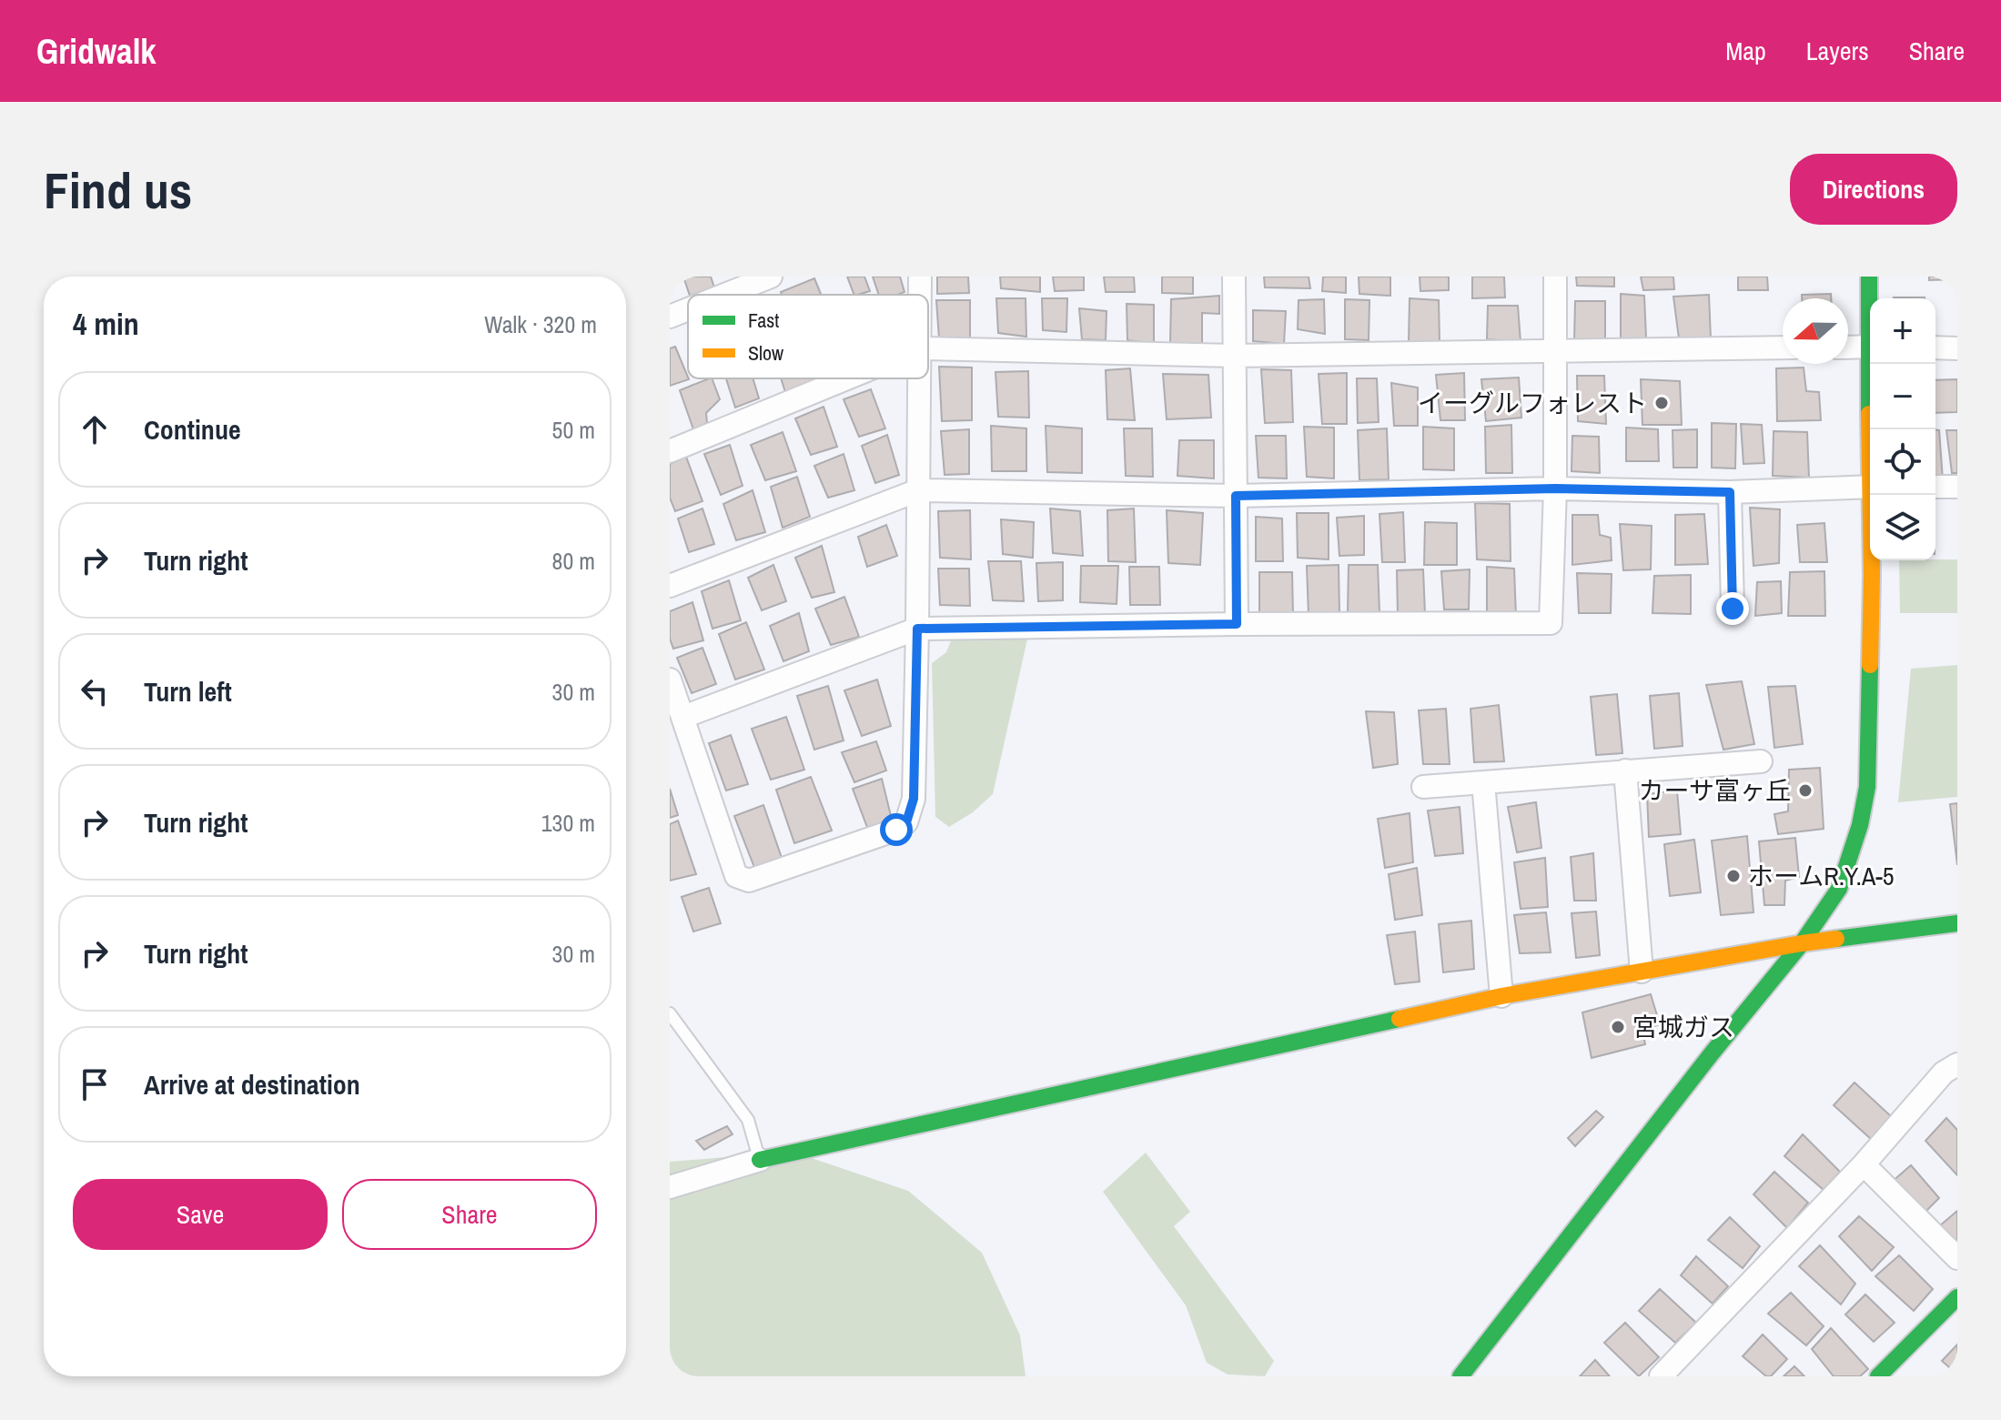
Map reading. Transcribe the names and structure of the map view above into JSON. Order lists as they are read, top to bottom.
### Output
{
  "places": [
    "イーグルフォレスト",
    "カーサ富ヶ丘",
    "ホームR.Y.A-5",
    "宮城ガス"
  ],
  "legend": ["Fast", "Slow"],
  "north": "left",
  "page": {
    "header": "Gridwalk",
    "nav": ["Map", "Layers", "Share"],
    "buttons": [
      "Directions",
      ["Save", "Share"]
    ],
    "title": "Find us",
    "heading": ["4 min", "Walk · 320 m"],
    "map_buttons": ["+", "−"],
    "list": [
      ["Continue", "50 m"],
      ["Turn right", "80 m"],
      ["Turn left", "30 m"],
      ["Turn right", "130 m"],
      ["Turn right", "30 m"],
      "Arrive at destination"
    ]
  }
}
